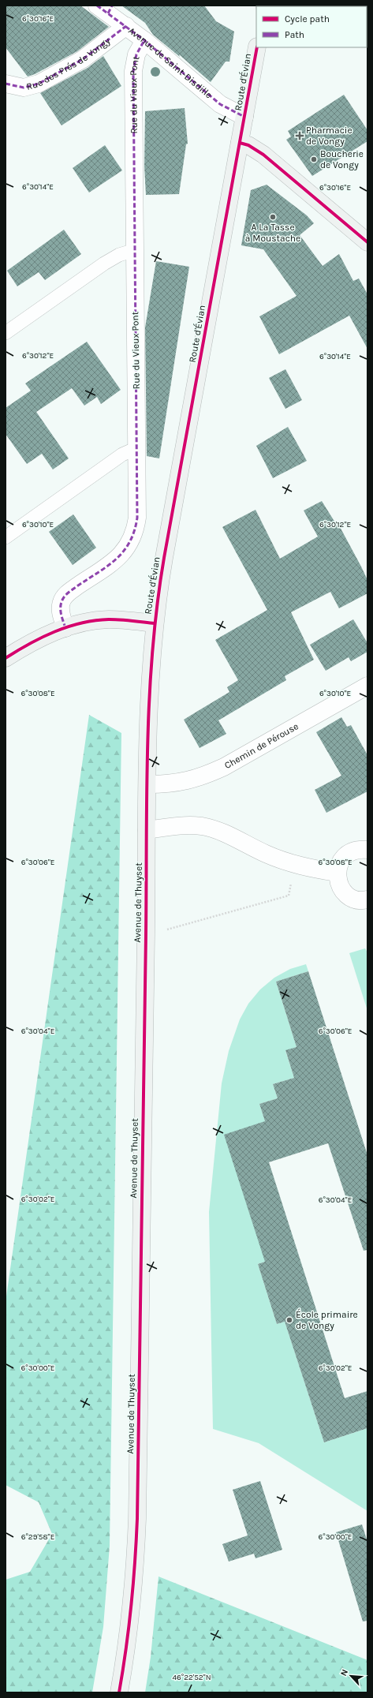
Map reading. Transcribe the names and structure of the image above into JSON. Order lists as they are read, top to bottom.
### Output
{
  "streets": {
    "street": [
      "Rue des Prés de Vongy",
      "Avenue de Saint-Disdille",
      "Route d'Évian",
      "Rue du Vieux Pont",
      "Chemin de Pérouse",
      "Avenue de Thuyset"
    ]
  },
  "crossings": [
    ["Rue des Prés de Vongy", "Avenue de Saint-Disdille"],
    ["Avenue de Saint-Disdille", "Route d'Évian"],
    ["Avenue de Saint-Disdille", "Rue du Vieux Pont"],
    ["Route d'Évian", "Avenue de Thuyset"],
    ["Chemin de Pérouse", "Avenue de Thuyset"]
  ],
  "places": {
    "health": ["Pharmacie de Vongy"],
    "other": ["Boucherie de Vongy", "A La Tasse à Moustache", "École primaire de Vongy"]
  },
  "legend": ["Cycle path", "Path"],
  "north": "top left",
  "coordinates": [
    "6°30'16\"E",
    "6°30'14\"E",
    "6°30'12\"E",
    "6°30'10\"E",
    "6°30'08\"E",
    "6°30'06\"E",
    "6°30'04\"E",
    "6°30'02\"E",
    "6°30'00\"E",
    "6°29'58\"E",
    "46°22'52\"N"
  ]
}
